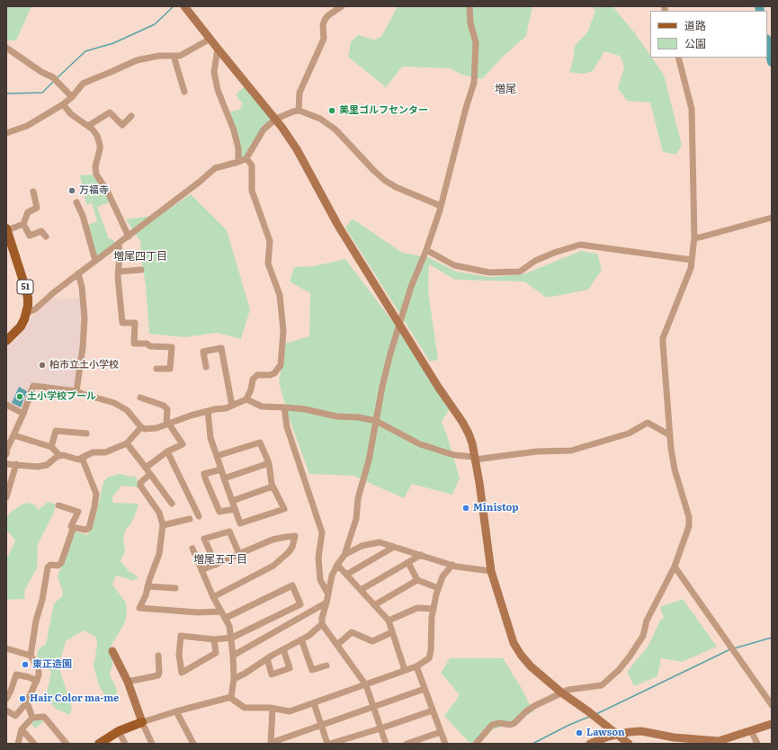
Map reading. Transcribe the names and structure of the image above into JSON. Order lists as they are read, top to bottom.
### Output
{
  "streets": {
    "main road": ["51"]
  },
  "districts": ["増尾", "増尾四丁目", "増尾五丁目"],
  "places": [
    "美里ゴルフセンター",
    "万福寺",
    "柏市立土小学校",
    "土小学校プール",
    "Ministop",
    "東正造園",
    "Hair Color ma-me",
    "Lawson"
  ],
  "legend": ["道路", "公園"]
}
